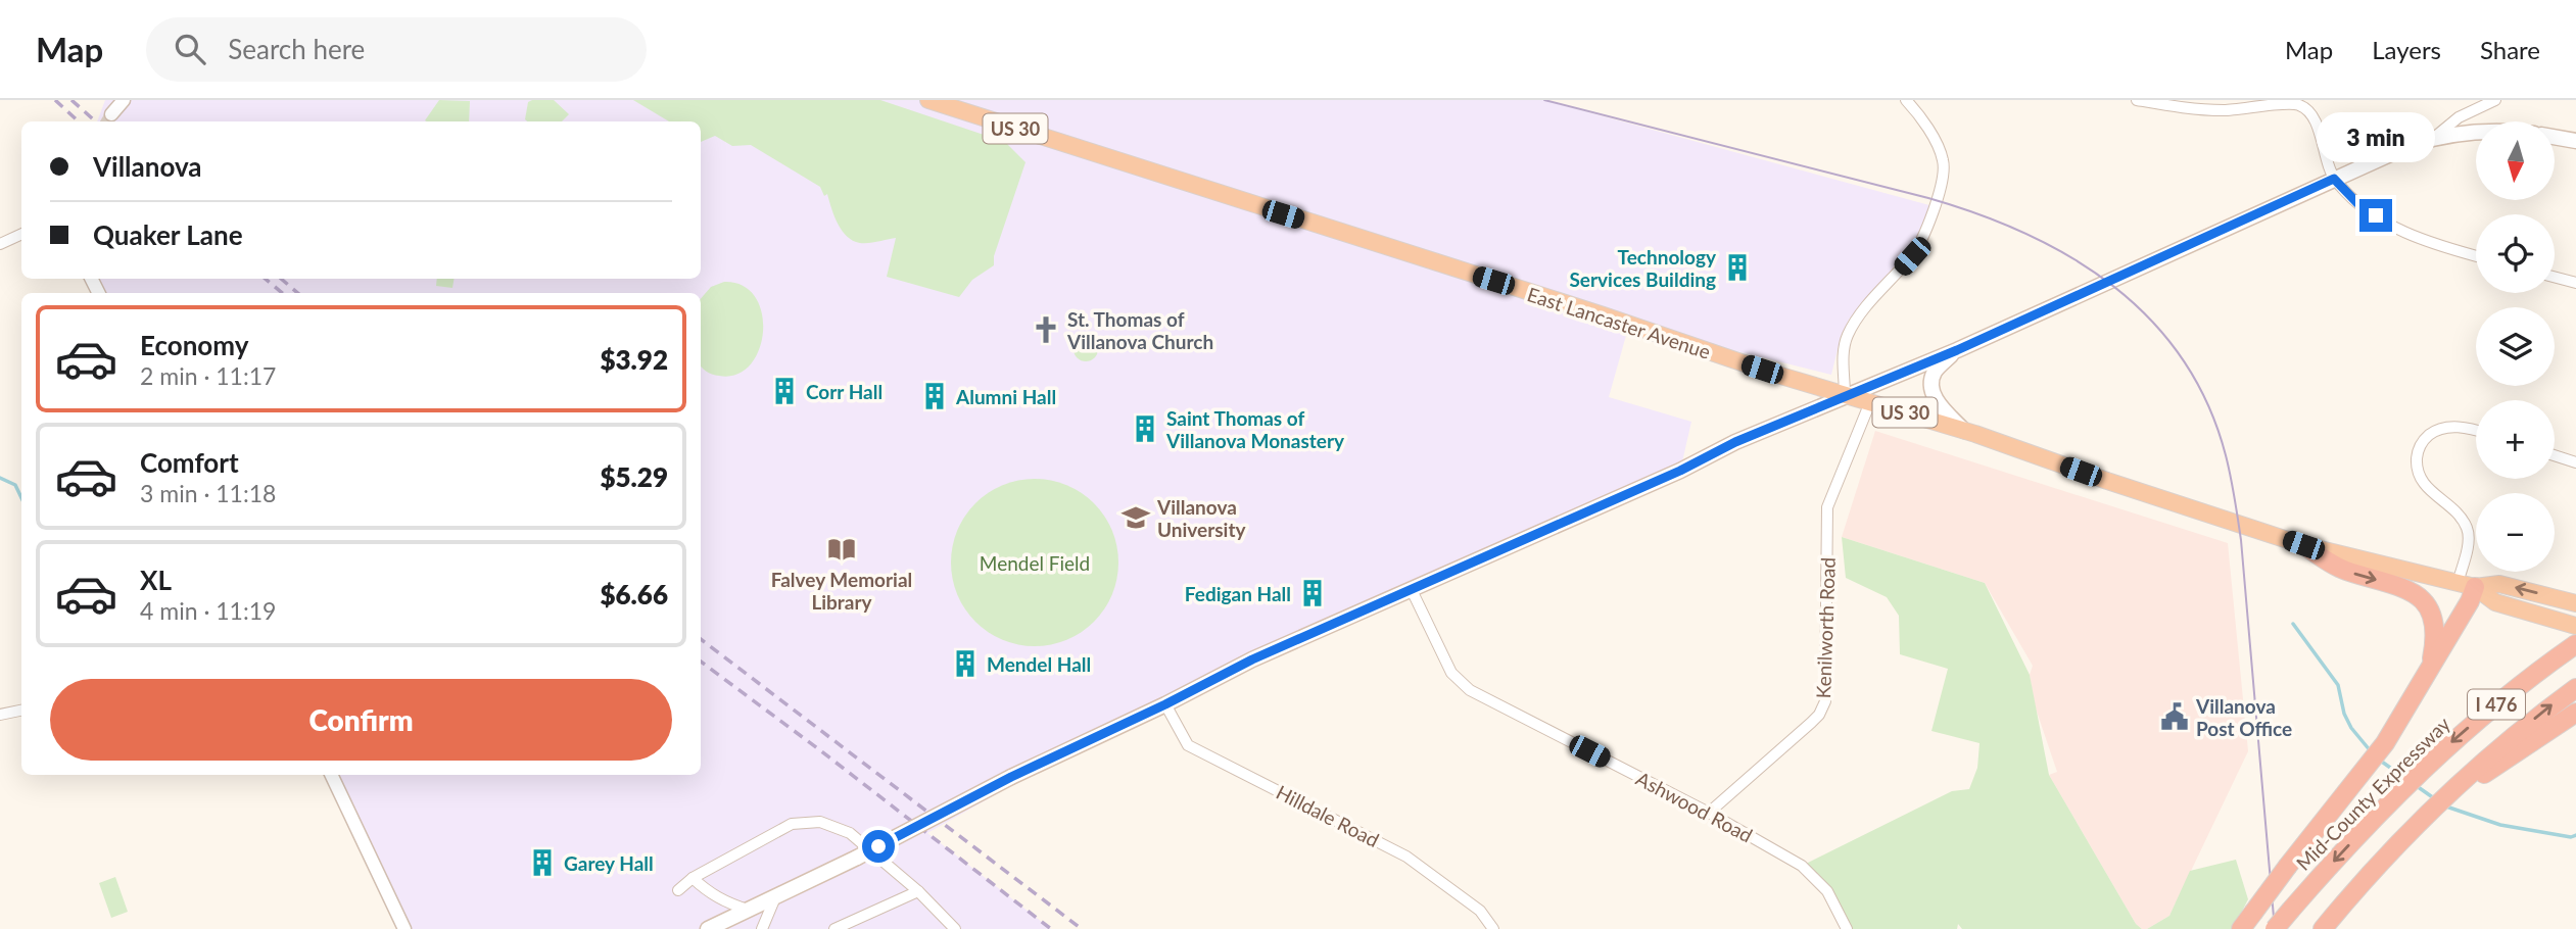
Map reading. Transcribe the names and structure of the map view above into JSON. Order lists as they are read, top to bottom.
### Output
{
  "streets": {
    "highway": [
      "US 30",
      "East Lancaster Avenue",
      "I 476",
      "Mid-County Expressway"
    ],
    "street": ["Kenilworth Road", "Ashwood Road", "Hilldale Road"]
  },
  "crossings": [
    ["East Lancaster Avenue", "Kenilworth Road"],
    ["Kenilworth Road", "Ashwood Road"]
  ],
  "parks": ["Mendel Field"],
  "places": {
    "building": [
      "Technology Services Building",
      "Corr Hall",
      "Alumni Hall",
      "Saint Thomas of Villanova Monastery",
      "Fedigan Hall",
      "Mendel Hall",
      "Garey Hall"
    ],
    "church": ["St. Thomas of Villanova Church"],
    "school or university": ["Villanova University"],
    "library": ["Falvey Memorial Library"],
    "public building": ["Villanova Post Office"]
  },
  "north": "bottom",
  "page": {
    "header": "Map",
    "search": "Search here",
    "nav": ["Map", "Layers", "Share"],
    "bubble": "3 min",
    "map_buttons": ["+", "−"],
    "banner": ["Villanova", "Quaker Lane"],
    "list": [
      {
        "name": "Economy",
        "note": "2 min · 11:17",
        "value": "$3.92"
      },
      {
        "name": "Comfort",
        "note": "3 min · 11:18",
        "value": "$5.29"
      },
      {
        "name": "XL",
        "note": "4 min · 11:19",
        "value": "$6.66"
      }
    ],
    "buttons": "Confirm"
  }
}
